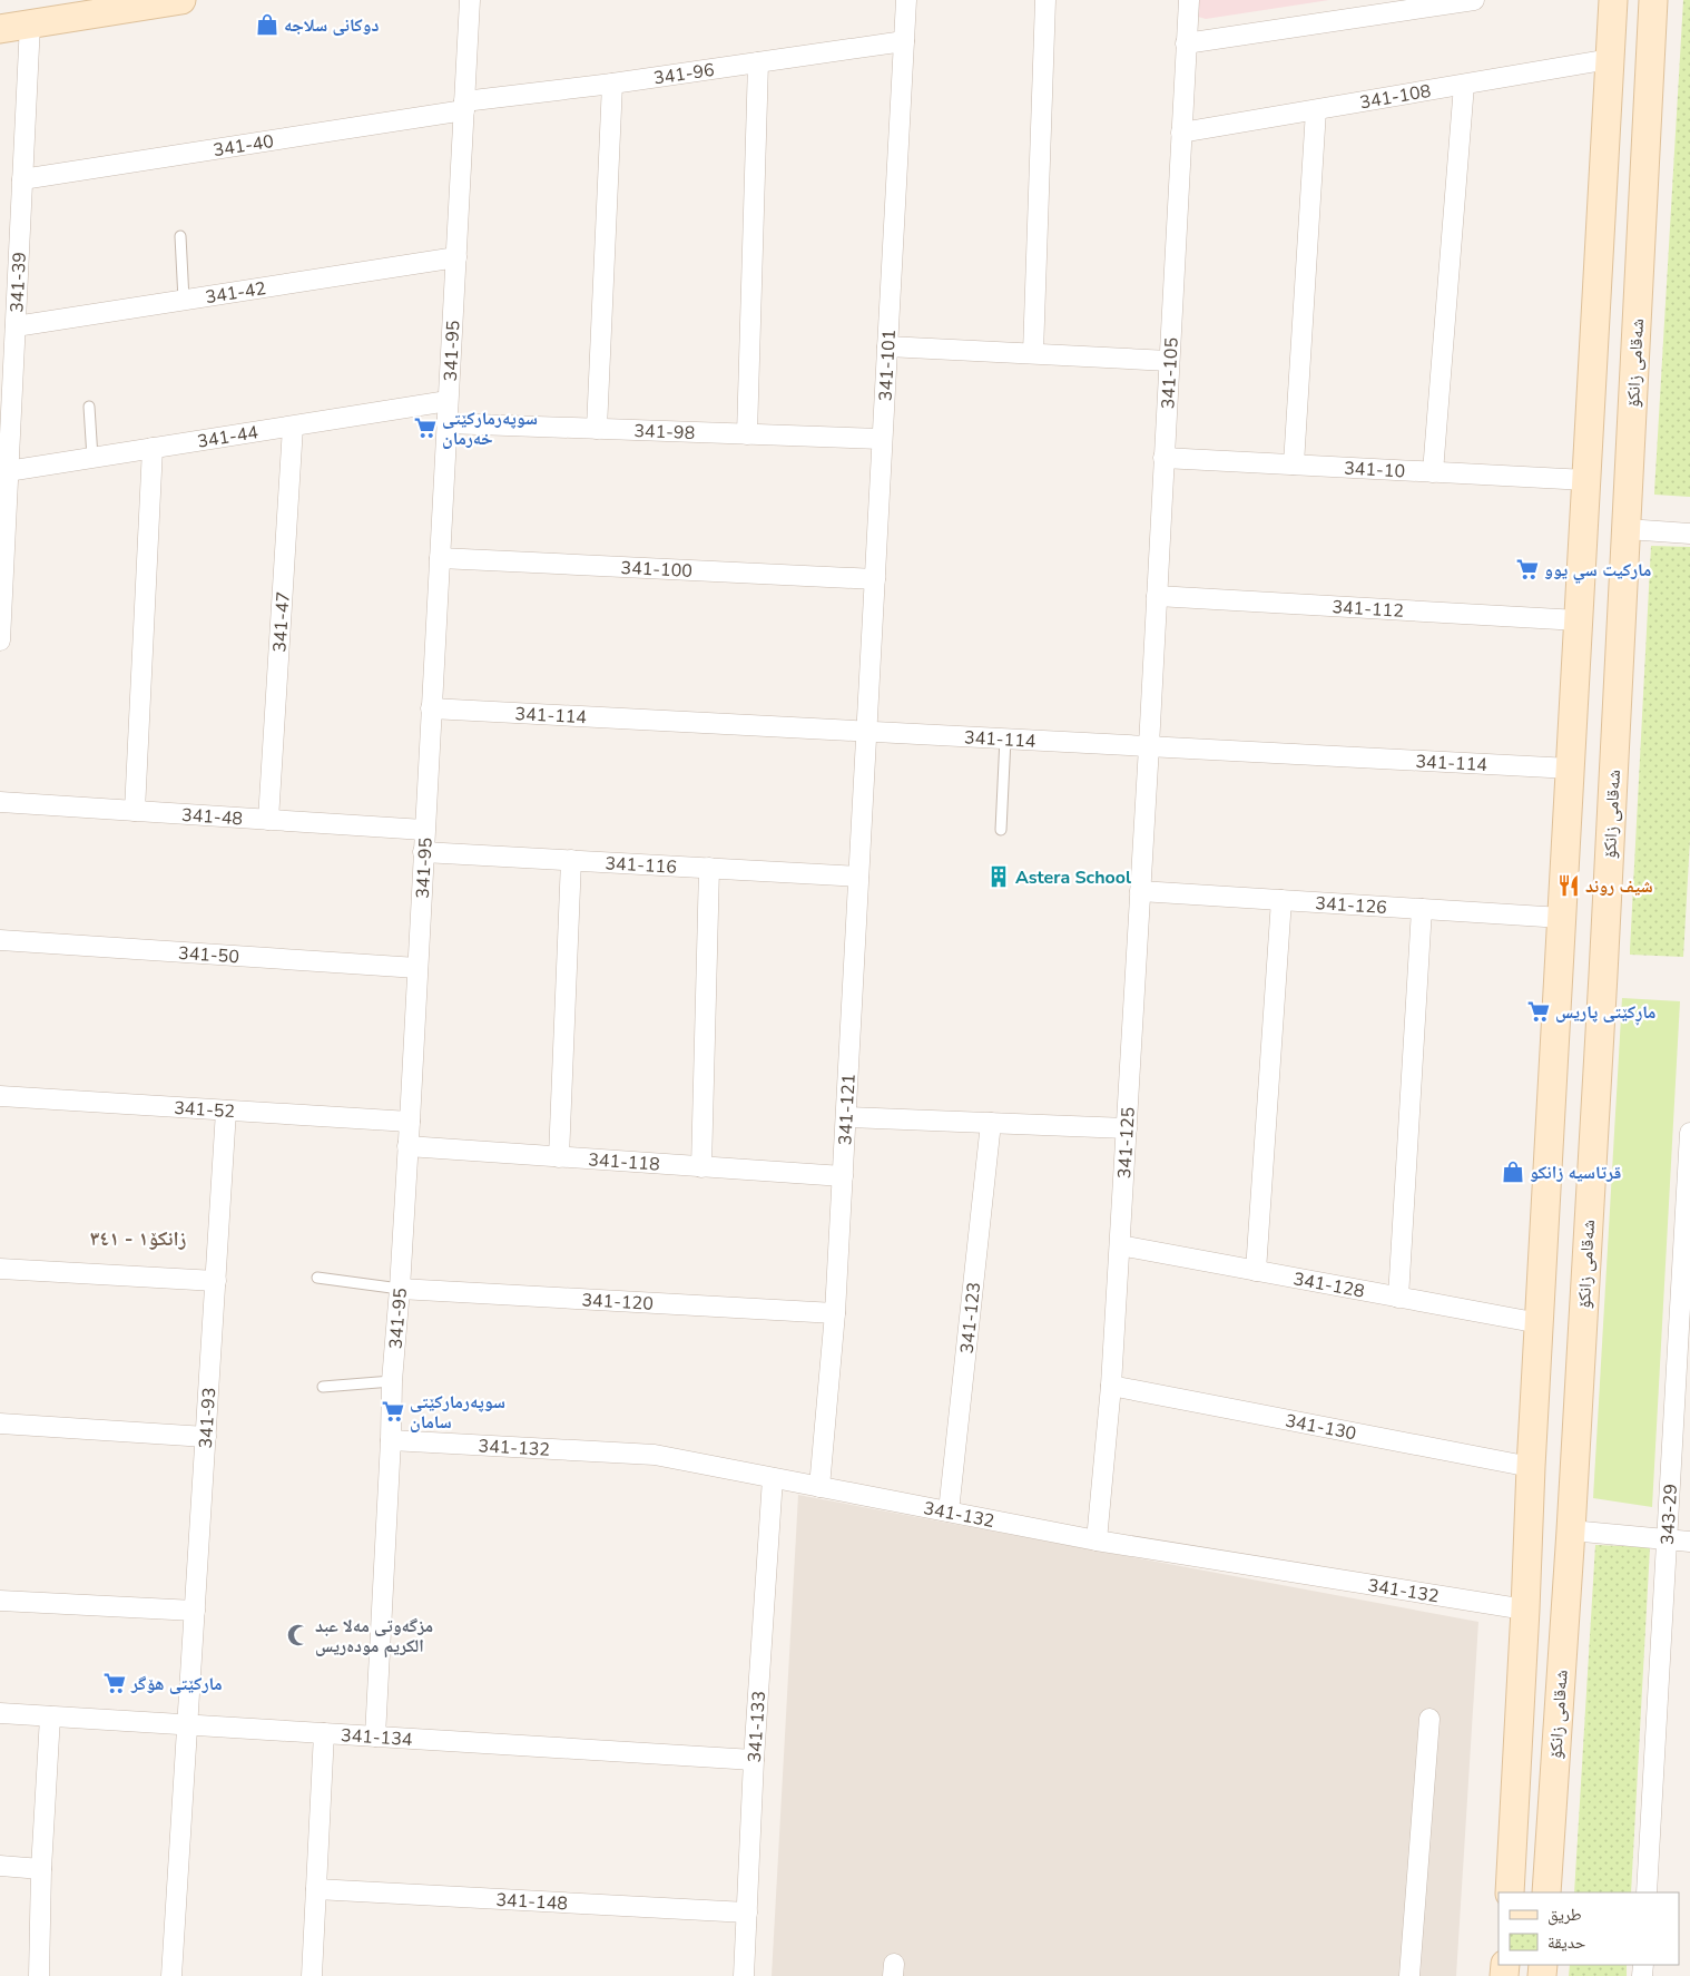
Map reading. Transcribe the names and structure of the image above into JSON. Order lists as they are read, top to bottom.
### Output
{
  "streets": {
    "main road": ["شەقامی زانکۆ"],
    "street": [
      "341-96",
      "341-108",
      "341-40",
      "341-39",
      "341-42",
      "341-95",
      "341-101",
      "341-105",
      "341-98",
      "341-44",
      "341-10",
      "341-100",
      "341-112",
      "341-47",
      "341-114",
      "341-48",
      "341-116",
      "341-126",
      "341-50",
      "341-52",
      "341-121",
      "341-125",
      "341-118",
      "341-128",
      "341-120",
      "341-123",
      "341-93",
      "341-130",
      "341-132",
      "343-29",
      "341-133",
      "341-134",
      "341-148"
    ]
  },
  "crossings": [
    ["341-96", "341-40"],
    ["341-96", "341-95"],
    ["341-96", "341-101"],
    ["341-108", "شەقامی زانکۆ"],
    ["341-108", "341-105"],
    ["341-40", "341-39"],
    ["341-40", "341-95"],
    ["341-39", "341-42"],
    ["341-39", "341-44"],
    ["341-42", "341-95"],
    ["341-95", "341-98"],
    ["341-95", "341-44"],
    ["341-95", "341-100"],
    ["341-95", "341-114"],
    ["341-95", "341-48"],
    ["341-95", "341-116"],
    ["341-95", "341-50"],
    ["341-95", "341-52"],
    ["341-95", "341-118"],
    ["341-95", "341-120"],
    ["341-95", "341-132"],
    ["341-95", "341-134"],
    ["شەقامی زانکۆ", "341-10"],
    ["شەقامی زانکۆ", "341-112"],
    ["شەقامی زانکۆ", "341-114"],
    ["شەقامی زانکۆ", "341-126"],
    ["شەقامی زانکۆ", "341-128"],
    ["شەقامی زانکۆ", "341-130"],
    ["شەقامی زانکۆ", "341-132"],
    ["341-101", "341-98"],
    ["341-101", "341-100"],
    ["341-101", "341-114"],
    ["341-101", "341-121"],
    ["341-105", "341-10"],
    ["341-105", "341-112"],
    ["341-105", "341-114"],
    ["341-105", "341-125"],
    ["341-44", "341-47"],
    ["341-47", "341-48"],
    ["341-114", "341-121"],
    ["341-114", "341-125"],
    ["341-116", "341-121"],
    ["341-126", "341-125"],
    ["341-52", "341-93"],
    ["341-121", "341-118"],
    ["341-121", "341-120"],
    ["341-121", "341-132"],
    ["341-125", "341-128"],
    ["341-125", "341-130"],
    ["341-125", "341-132"],
    ["341-123", "341-132"],
    ["341-93", "341-134"],
    ["341-132", "341-133"],
    ["341-133", "341-134"],
    ["341-133", "341-148"]
  ],
  "districts": ["زانکۆ١ - ٣٤١"],
  "places": {
    "shop": ["دوكانى سلاجه", "قرتاسیە زانکو"],
    "supermarket": [
      "سوپەرمارکێتی خەرمان",
      "ماركيت سي يوو",
      "ماڕکێتی پاریس",
      "سوپەرمارکێتی سامان",
      "مارکێتی ھۆگر"
    ],
    "building": ["Astera School"],
    "restaurant": ["شیف روند"],
    "mosque": ["مزگه‌وتی مه‌لا عبد الكريم موده‌ریس"]
  },
  "legend": ["طريق", "حديقة"]
}
